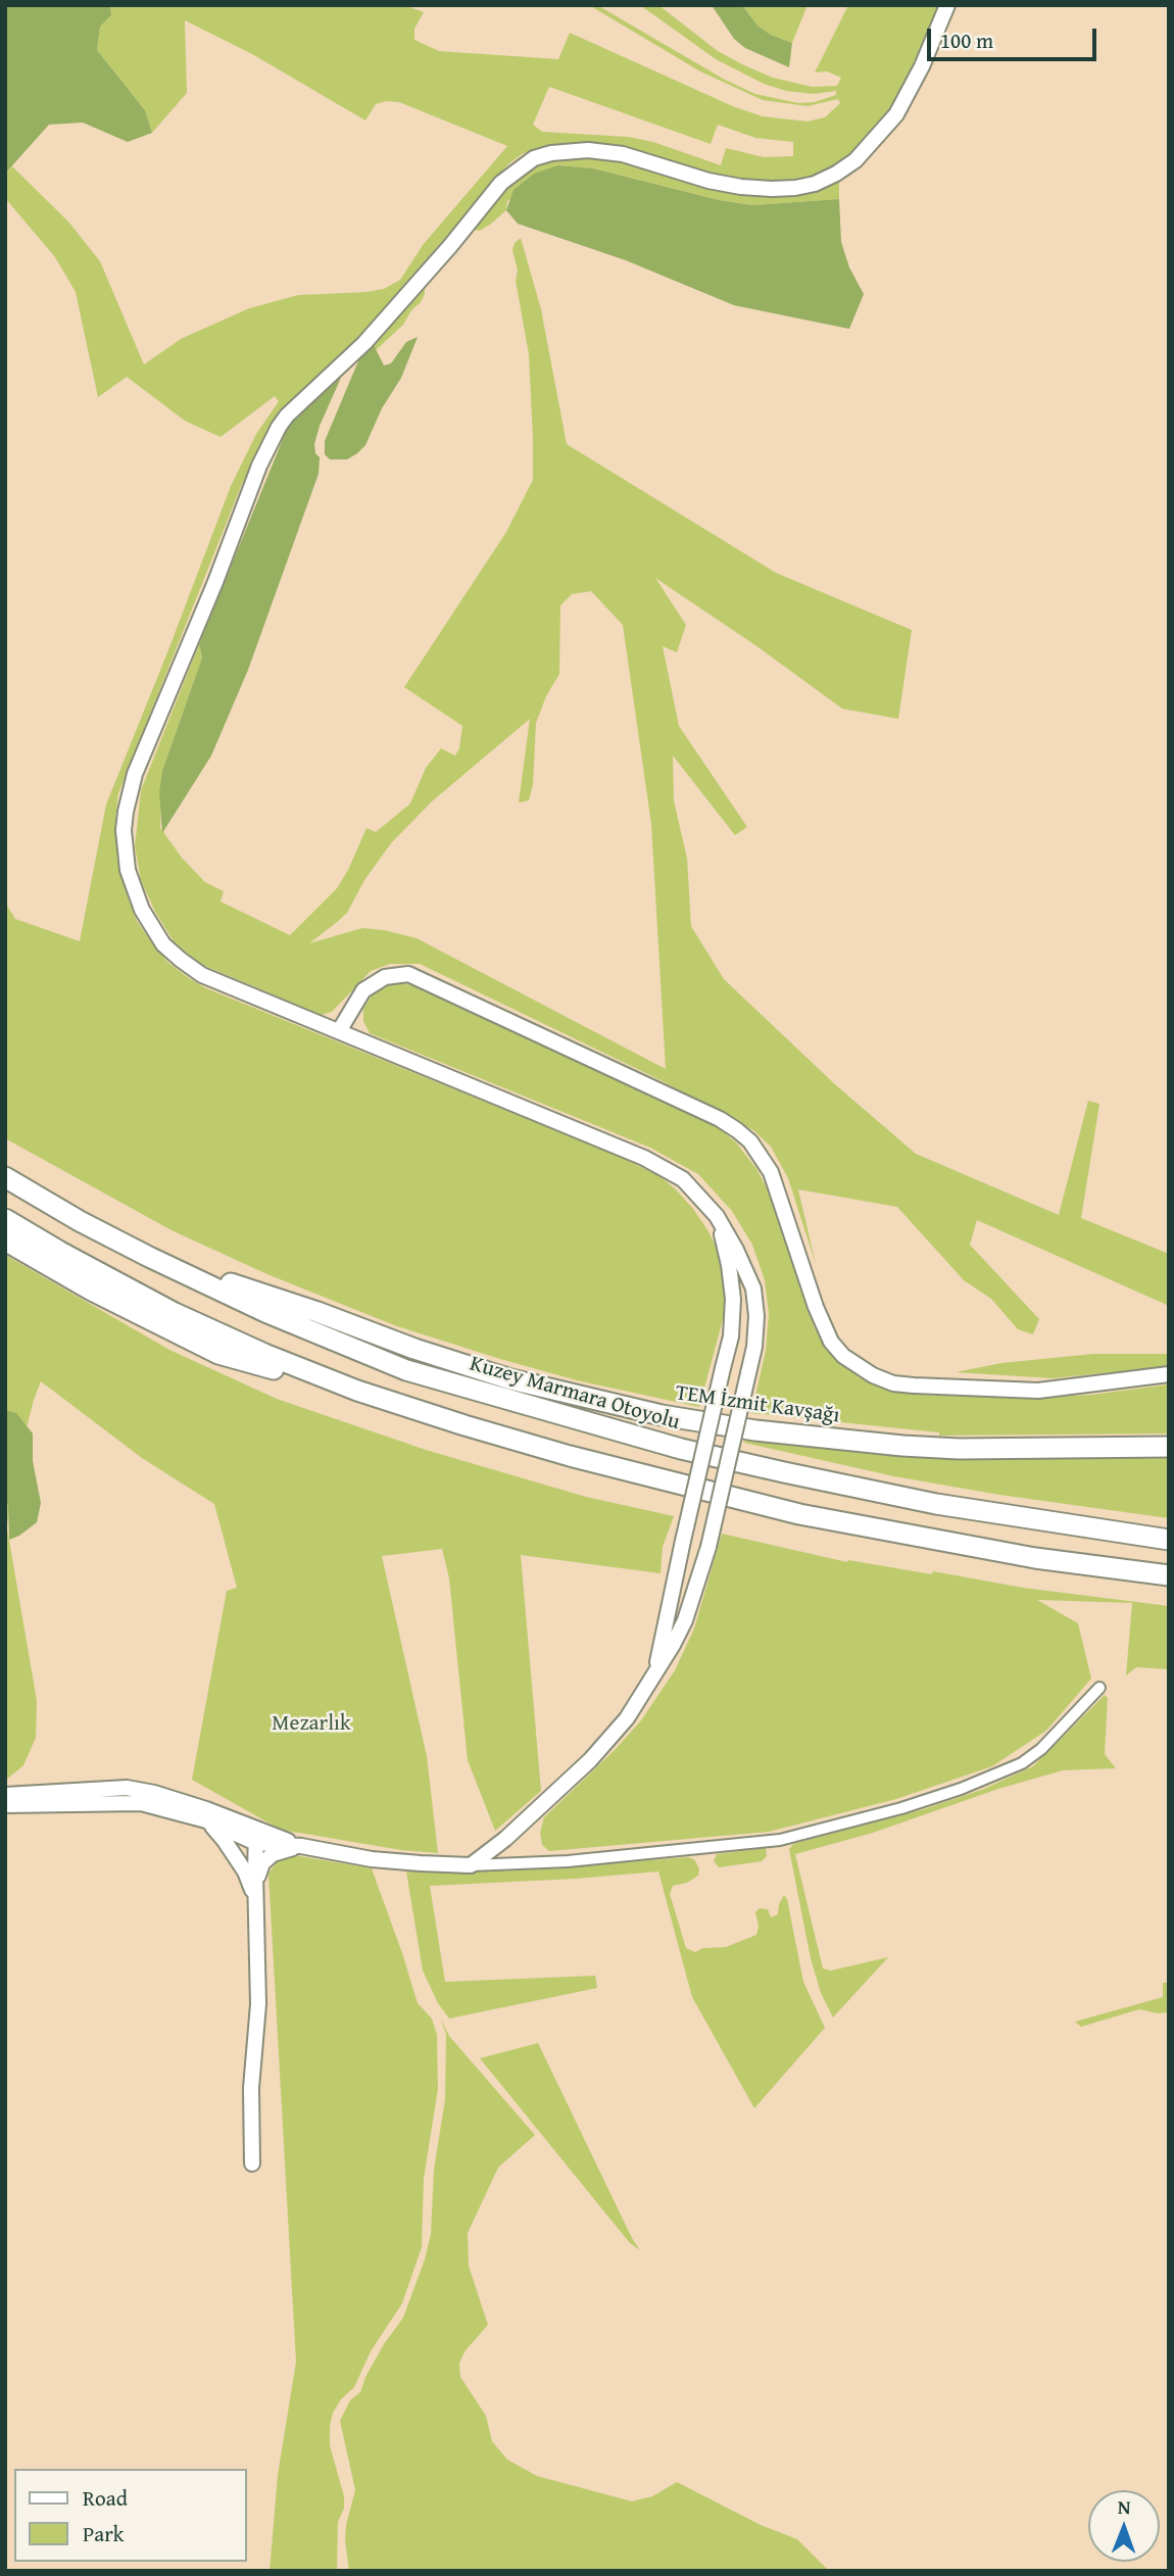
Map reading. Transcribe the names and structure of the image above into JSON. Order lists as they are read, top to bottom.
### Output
{
  "streets": {
    "highway": ["Kuzey Marmara Otoyolu", "TEM İzmit Kavşağı"]
  },
  "crossings": [
    ["Kuzey Marmara Otoyolu", "TEM İzmit Kavşağı"]
  ],
  "parks": ["Mezarlık"],
  "legend": ["Road", "Park"],
  "scale_bar": "100 m",
  "north": "top"
}
